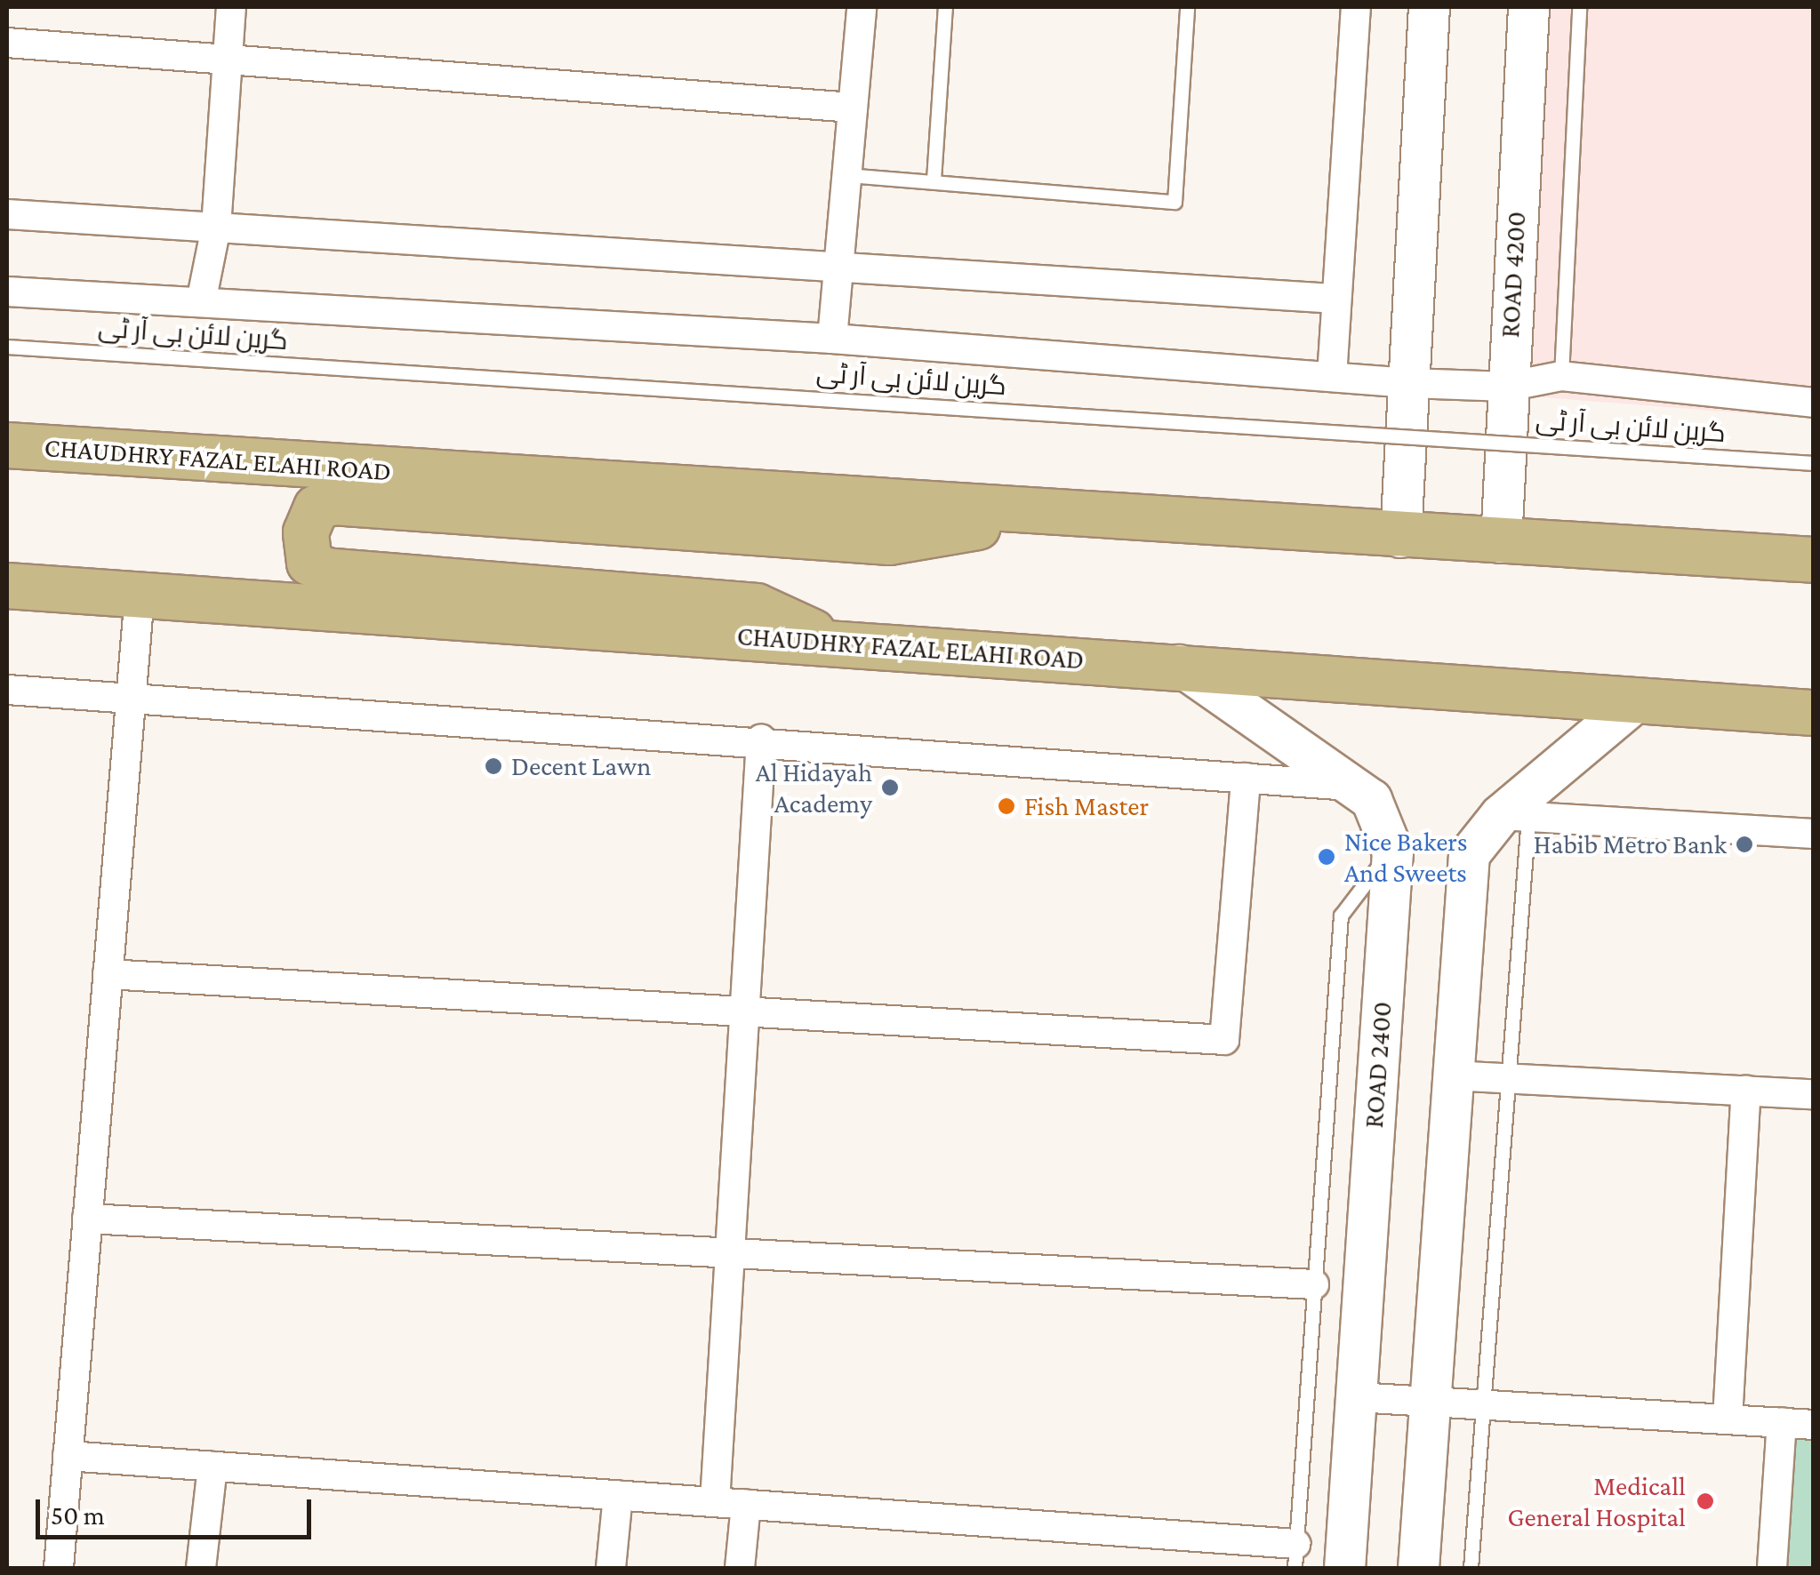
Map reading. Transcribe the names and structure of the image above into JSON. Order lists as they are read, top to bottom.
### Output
{
  "streets": {
    "main road": ["ROAD 4200", "CHAUDHRY FAZAL ELAHI ROAD", "ROAD 2400"],
    "lane": ["گرین لائن بی آر ٹی"]
  },
  "crossings": [
    ["ROAD 4200", "CHAUDHRY FAZAL ELAHI ROAD"],
    ["CHAUDHRY FAZAL ELAHI ROAD", "ROAD 2400"]
  ],
  "places": [
    "Decent Lawn",
    "Al Hidayah Academy",
    "Fish Master",
    "Habib Metro Bank",
    "Nice Bakers And Sweets",
    "Medicall General Hospital"
  ],
  "scale_bar": "50 m"
}
